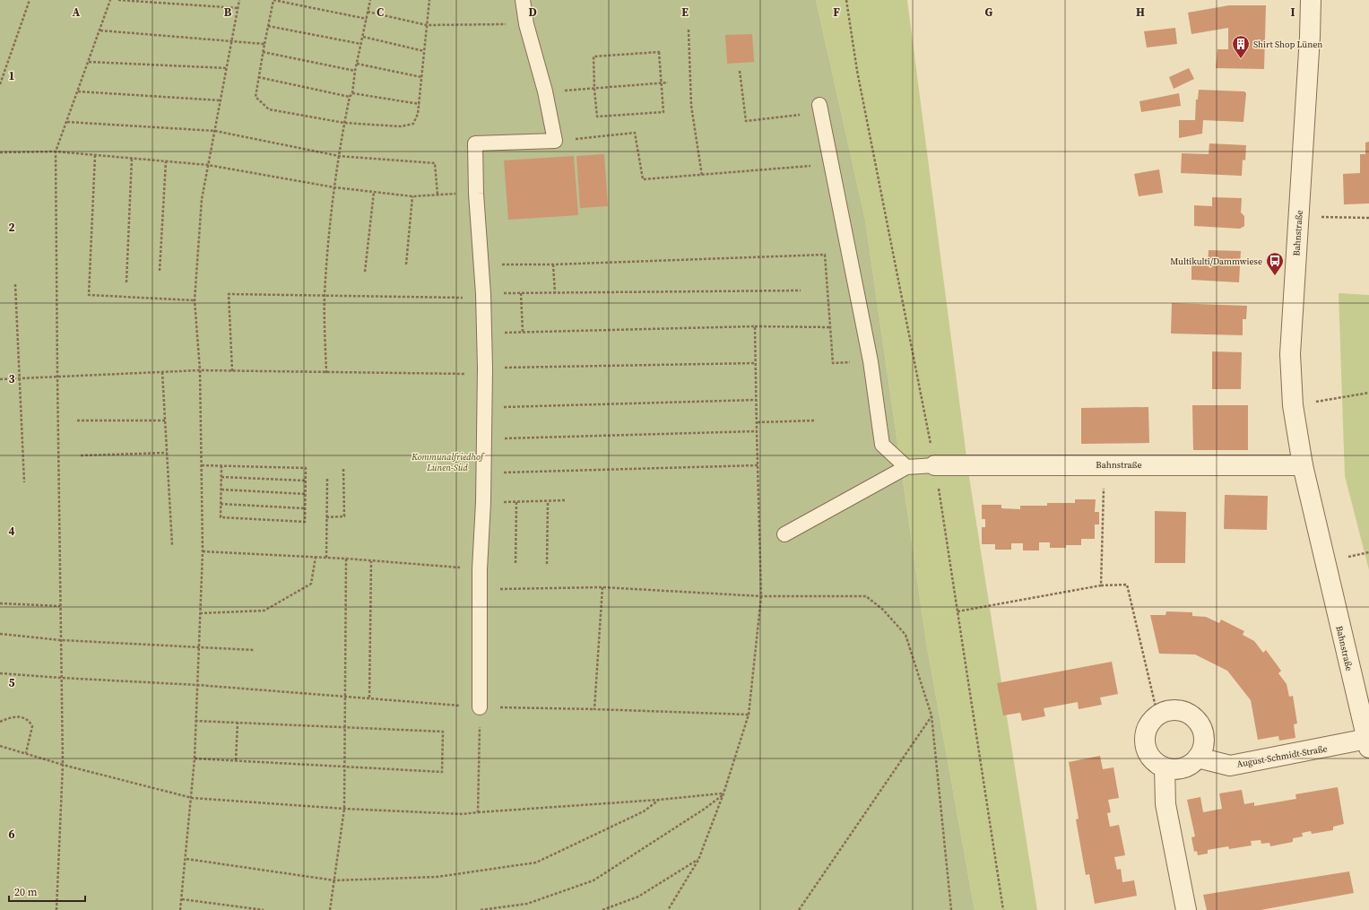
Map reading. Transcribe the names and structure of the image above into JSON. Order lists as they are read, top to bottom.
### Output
{
  "streets": {
    "street": ["Bahnstraße", "August-Schmidt-Straße"]
  },
  "crossings": [
    ["Bahnstraße", "August-Schmidt-Straße"]
  ],
  "parks": ["Kommunalfriedhof Lünen-Süd"],
  "places": {
    "building": ["Shirt Shop Lünen"],
    "bus stop": ["Multikulti/Dammwiese"]
  },
  "scale_bar": "20 m",
  "grid": {
    "columns": [
      "A",
      "B",
      "C",
      "D",
      "E",
      "F",
      "G",
      "H",
      "I"
    ],
    "rows": [
      "1",
      "2",
      "3",
      "4",
      "5",
      "6"
    ]
  }
}
